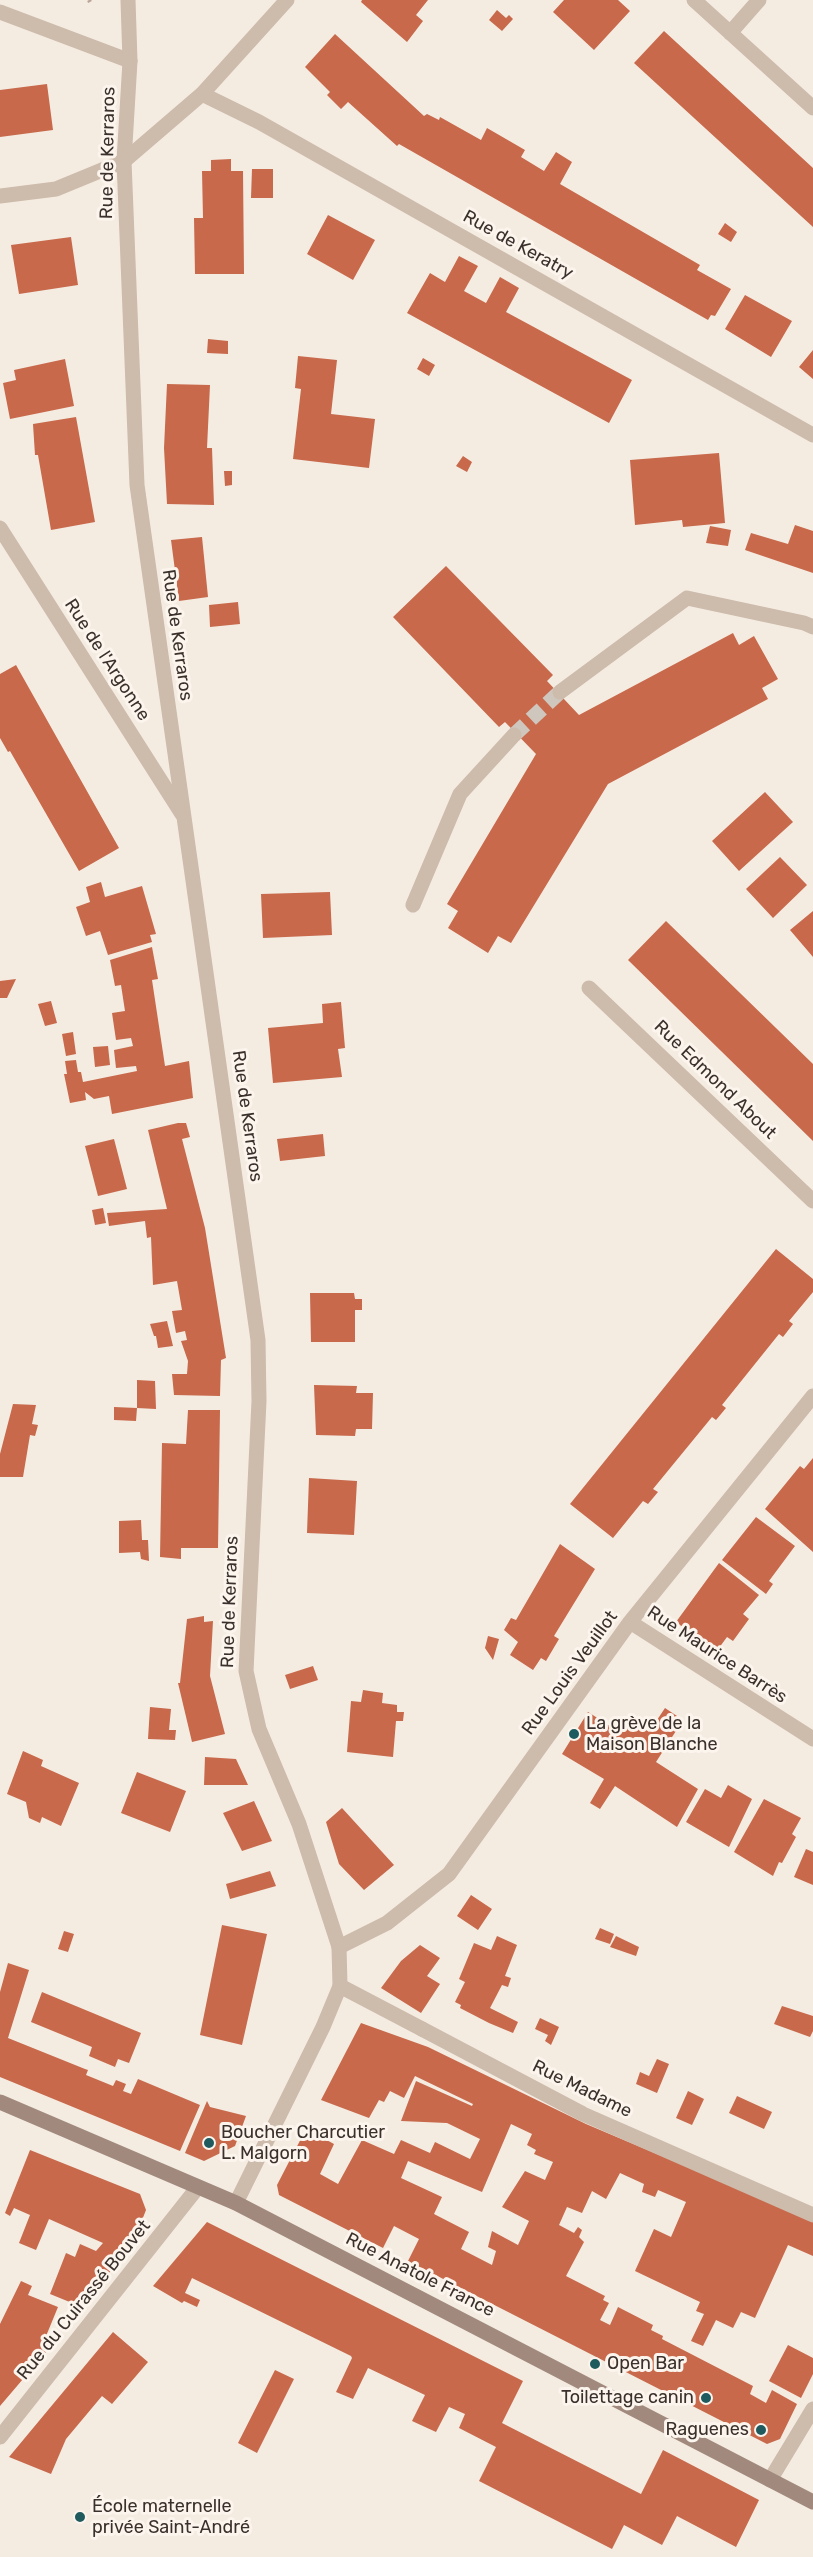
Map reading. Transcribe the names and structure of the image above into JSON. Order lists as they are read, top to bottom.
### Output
{
  "streets": {
    "main road": ["Rue Anatole France"],
    "street": [
      "Rue de Kerraros",
      "Rue de Keratry",
      "Rue de l'Argonne",
      "Rue Edmond About",
      "Rue Maurice Barrès",
      "Rue Louis Veuillot",
      "Rue Madame",
      "Rue du Cuirassé Bouvet"
    ]
  },
  "crossings": [
    ["Rue de Kerraros", "Rue de l'Argonne"],
    ["Rue de Kerraros", "Rue Louis Veuillot"],
    ["Rue de Kerraros", "Rue Madame"],
    ["Rue de Kerraros", "Rue Anatole France"],
    ["Rue Maurice Barrès", "Rue Louis Veuillot"],
    ["Rue Anatole France", "Rue du Cuirassé Bouvet"]
  ],
  "places": [
    "La grève de la Maison Blanche",
    "Boucher Charcutier L. Malgorn",
    "Open Bar",
    "Toilettage canin",
    "Raguenes",
    "École maternelle privée Saint-André"
  ]
}
